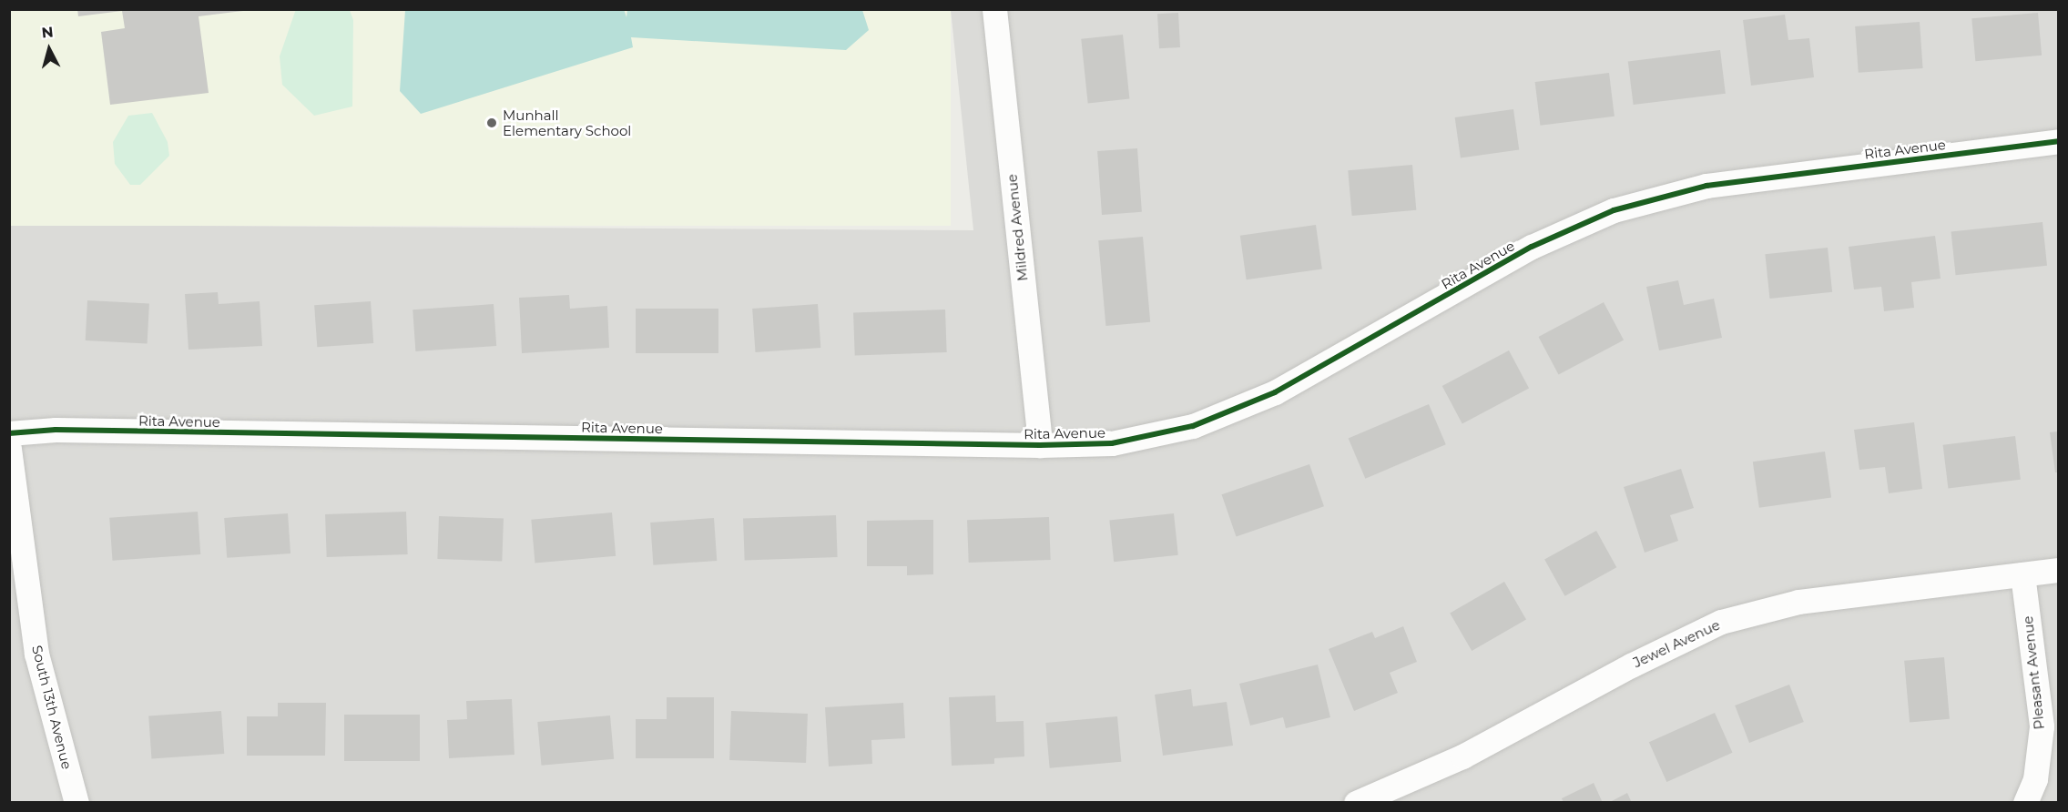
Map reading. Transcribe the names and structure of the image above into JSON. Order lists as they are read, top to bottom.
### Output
{
  "streets": {
    "street": [
      "Rita Avenue",
      "Mildred Avenue",
      "Jewel Avenue",
      "Pleasant Avenue",
      "South 13th Avenue"
    ]
  },
  "crossings": [
    ["Rita Avenue", "Mildred Avenue"],
    ["Jewel Avenue", "Pleasant Avenue"]
  ],
  "places": ["Munhall Elementary School"],
  "north": "top"
}
